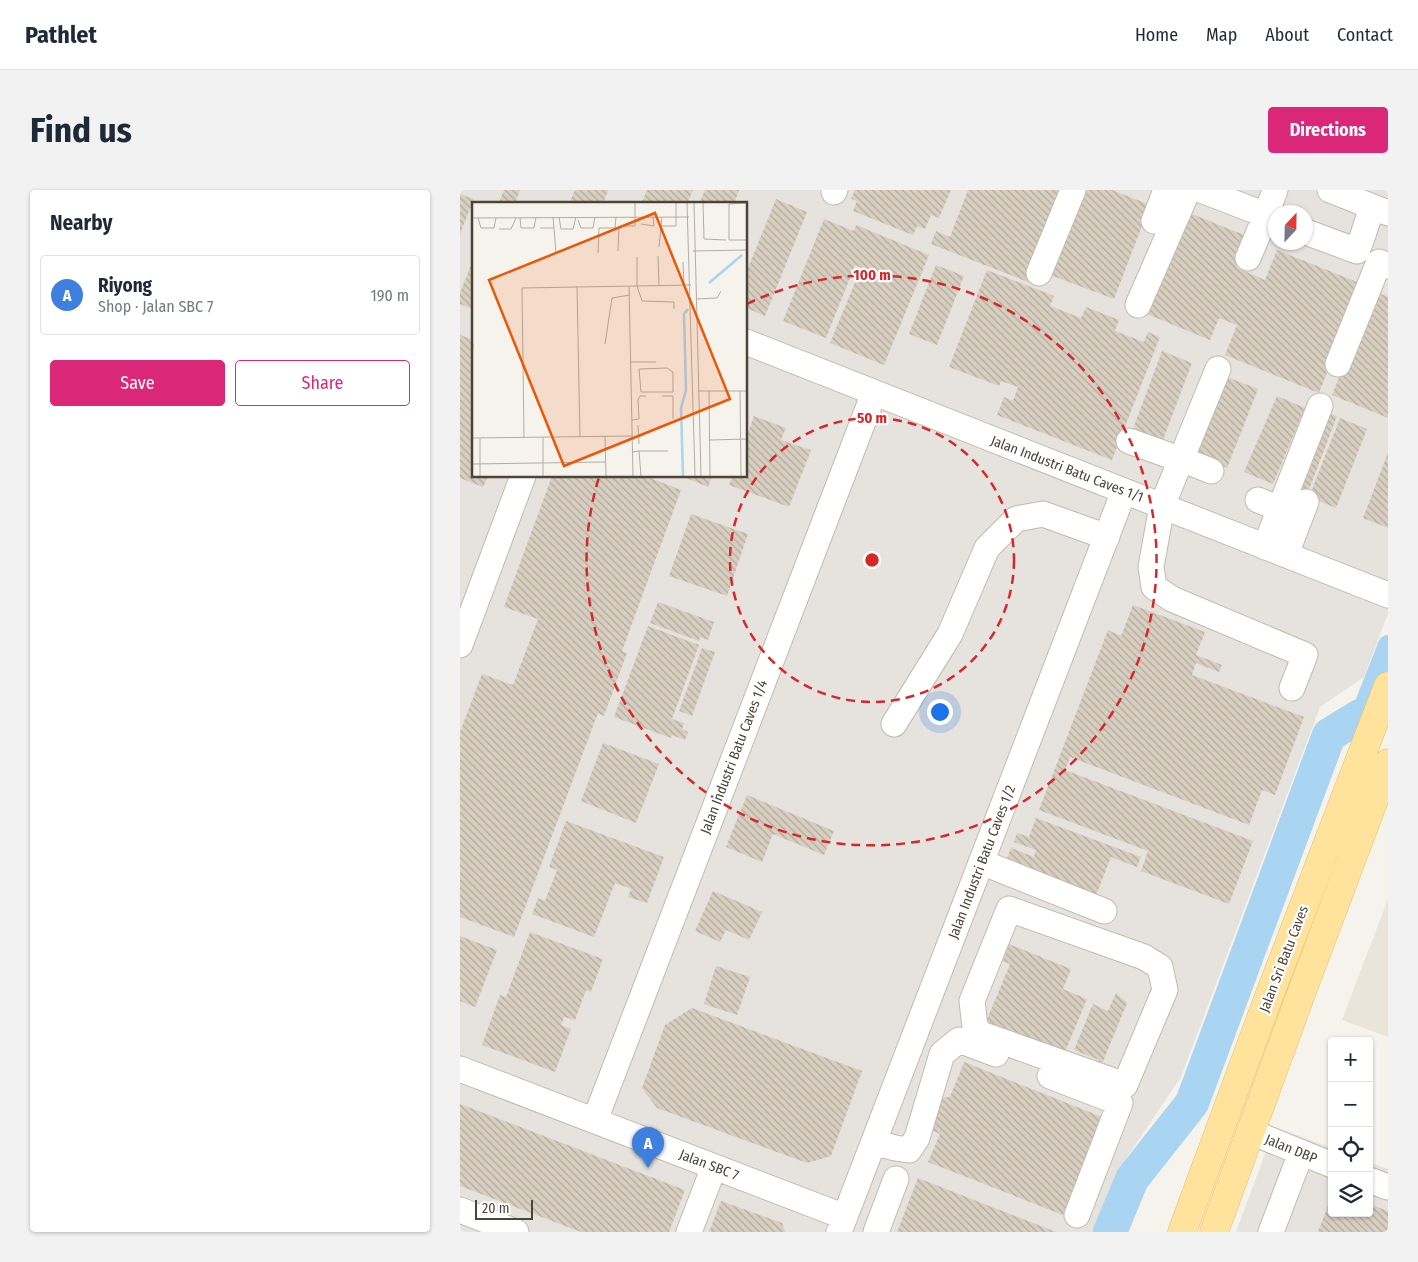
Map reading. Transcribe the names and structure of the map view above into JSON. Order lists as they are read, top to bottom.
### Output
{
  "streets": {
    "main road": ["Jalan Sri Batu Caves"],
    "street": [
      "Jalan Industri Batu Caves 1/1",
      "Jalan Industri Batu Caves 1/4",
      "Jalan Industri Batu Caves 1/2",
      "Jalan DBP",
      "Jalan SBC 7"
    ]
  },
  "crossings": [
    ["Jalan Industri Batu Caves 1/1", "Jalan Industri Batu Caves 1/4"],
    ["Jalan Industri Batu Caves 1/1", "Jalan Industri Batu Caves 1/2"],
    ["Jalan Industri Batu Caves 1/4", "Jalan SBC 7"],
    ["Jalan Industri Batu Caves 1/2", "Jalan SBC 7"],
    ["Jalan Sri Batu Caves", "Jalan DBP"]
  ],
  "scale_bar": "20 m",
  "north": "top",
  "page": {
    "header": "Pathlet",
    "nav": [
      "Home",
      "Map",
      "About",
      "Contact"
    ],
    "buttons": [
      "Directions",
      ["Save", "Share"]
    ],
    "title": "Find us",
    "heading": "Nearby",
    "list": [
      {
        "mark": "A",
        "name": "Riyong",
        "note": "Shop · Jalan SBC 7",
        "value": "190 m"
      }
    ],
    "map_buttons": ["+", "−"],
    "pins": "A",
    "scale": "20 m"
  },
  "rings": ["100 m", "50 m"]
}
